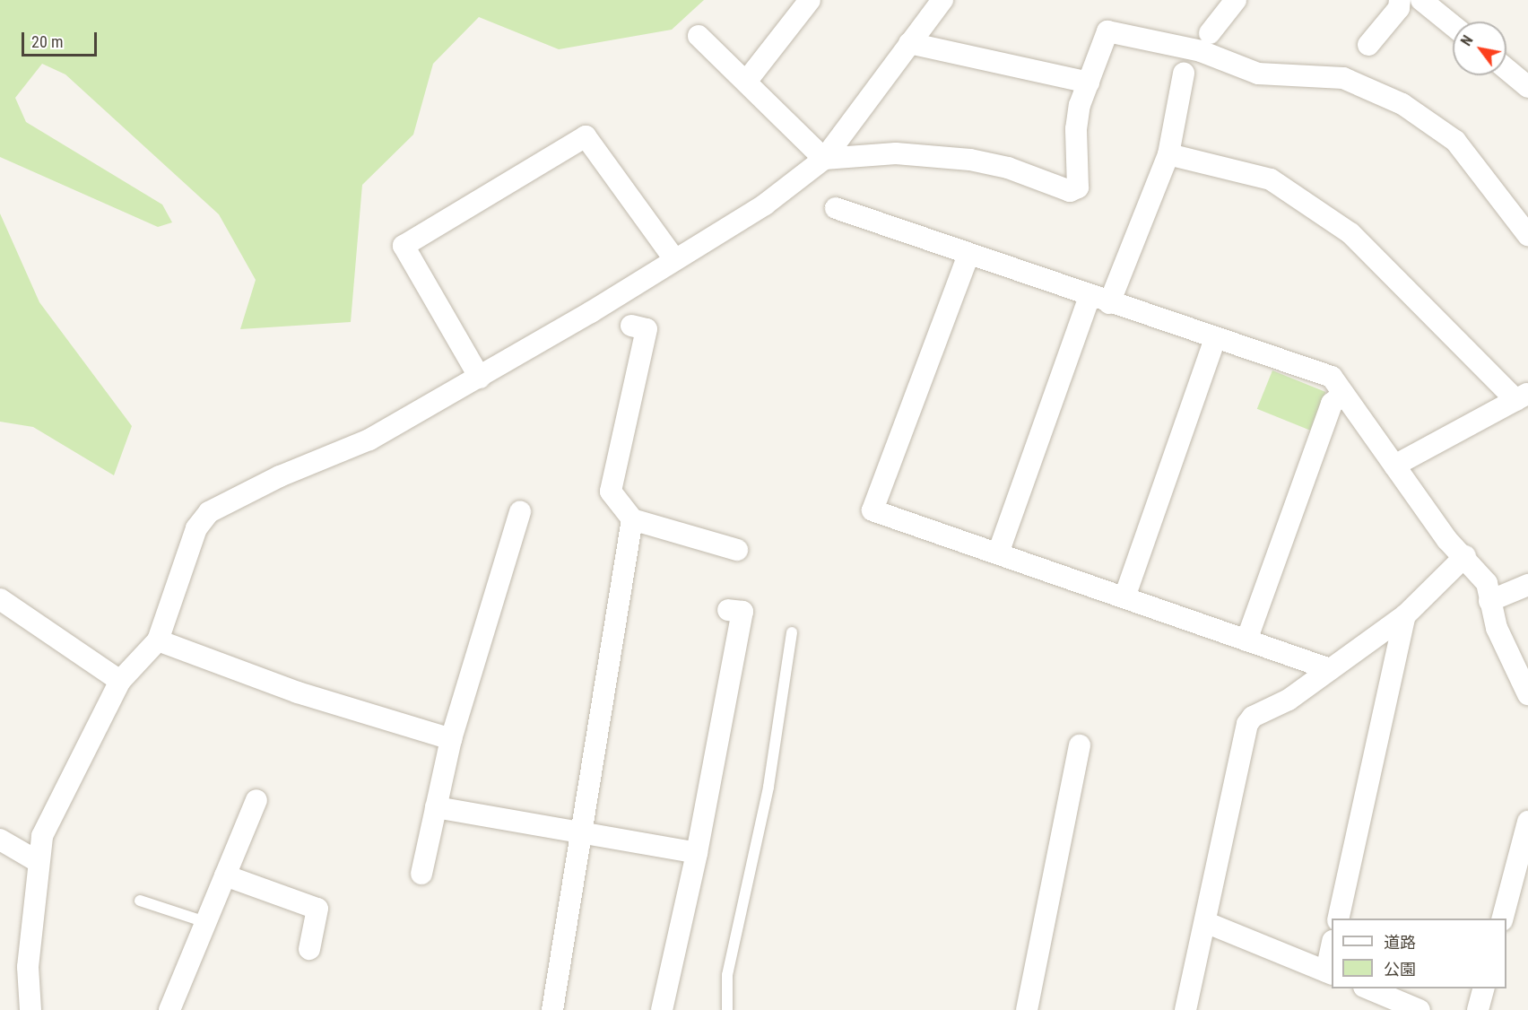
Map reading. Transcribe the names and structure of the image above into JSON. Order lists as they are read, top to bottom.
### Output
{
  "legend": ["道路", "公園"],
  "scale_bar": "20 m",
  "north": "top left"
}
